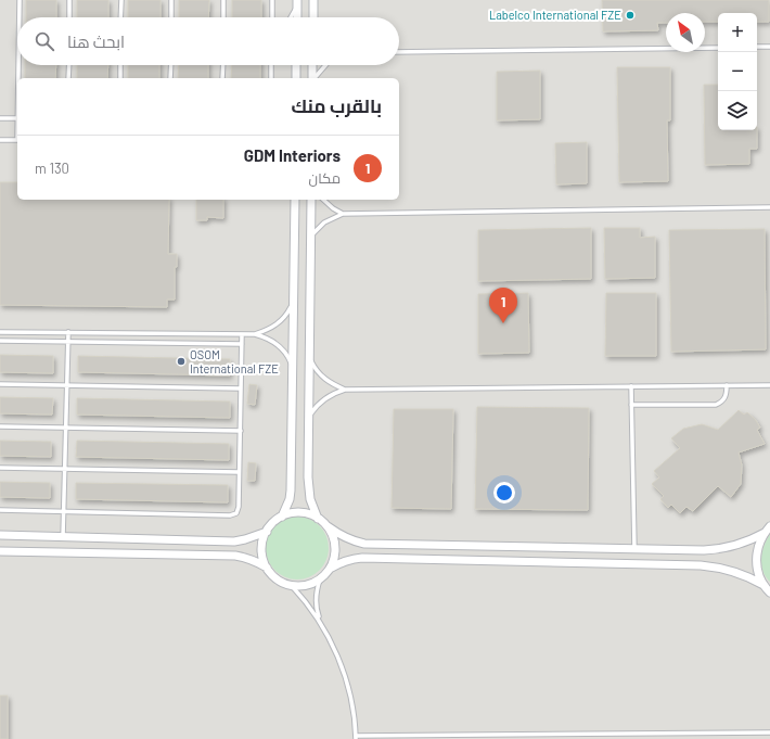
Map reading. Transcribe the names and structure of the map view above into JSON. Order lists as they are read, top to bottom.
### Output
{
  "places": ["Labelco International FZE", "OSOM International FZE"],
  "north": "top left",
  "page": {
    "map_buttons": ["+", "−"],
    "search": "ابحث هنا",
    "heading": "بالقرب منك",
    "list": [
      {
        "mark": "1",
        "name": "GDM Interiors",
        "note": "مكان",
        "value": "130 m"
      }
    ],
    "pins": "1"
  }
}
